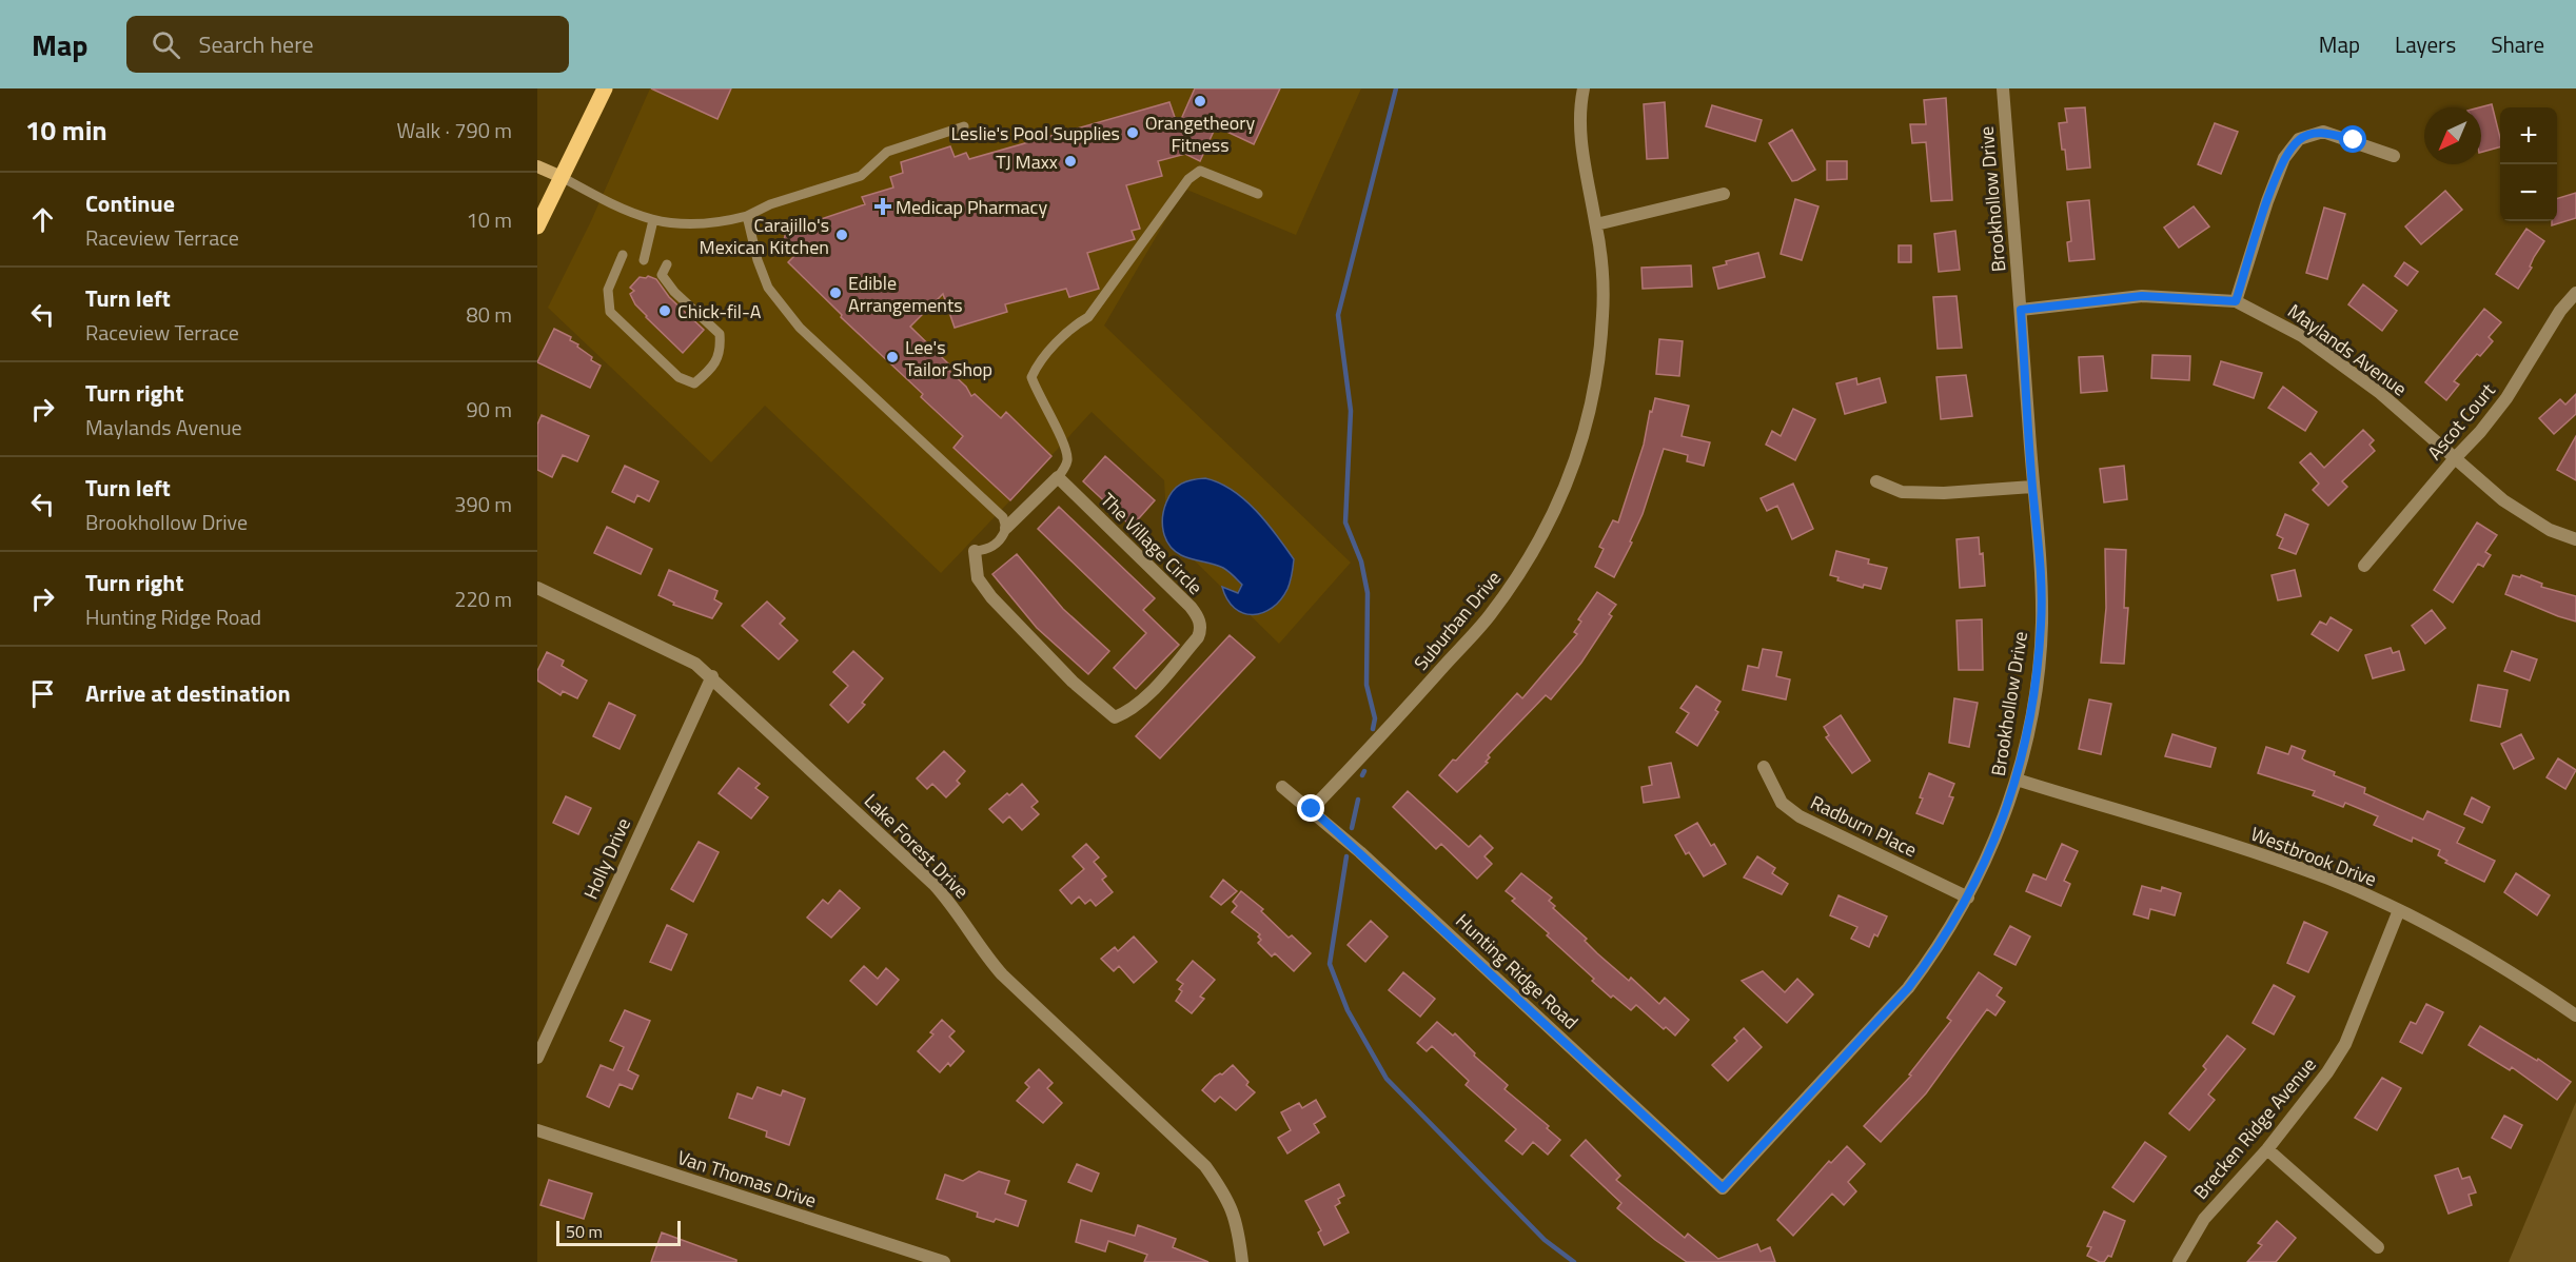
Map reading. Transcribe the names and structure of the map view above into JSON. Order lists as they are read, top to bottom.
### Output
{
  "streets": {
    "street": [
      "Brookhollow Drive",
      "Maylands Avenue",
      "Ascot Court",
      "The Village Circle",
      "Suburban Drive",
      "Radburn Place",
      "Lake Forest Drive",
      "Westbrook Drive",
      "Holly Drive",
      "Hunting Ridge Road",
      "Brecken Ridge Avenue",
      "Van Thomas Drive"
    ]
  },
  "crossings": [
    ["Brookhollow Drive", "Maylands Avenue"],
    ["Brookhollow Drive", "Radburn Place"],
    ["Brookhollow Drive", "Westbrook Drive"],
    ["Brookhollow Drive", "Hunting Ridge Road"],
    ["Maylands Avenue", "Ascot Court"],
    ["Suburban Drive", "Hunting Ridge Road"],
    ["Lake Forest Drive", "Holly Drive"],
    ["Westbrook Drive", "Brecken Ridge Avenue"]
  ],
  "places": {
    "other": [
      "Orangetheory Fitness",
      "Leslie's Pool Supplies",
      "TJ Maxx",
      "Carajillo's Mexican Kitchen",
      "Edible Arrangements",
      "Chick-fil-A",
      "Lee's Tailor Shop"
    ],
    "health": ["Medicap Pharmacy"]
  },
  "scale_bar": "50 m",
  "north": "bottom left",
  "page": {
    "header": "Map",
    "search": "Search here",
    "nav": ["Map", "Layers", "Share"],
    "heading": ["10 min", "Walk · 790 m"],
    "map_buttons": ["+", "−"],
    "list": [
      ["Continue", "Raceview Terrace", "10 m"],
      ["Turn left", "Raceview Terrace", "80 m"],
      ["Turn right", "Maylands Avenue", "90 m"],
      ["Turn left", "Brookhollow Drive", "390 m"],
      ["Turn right", "Hunting Ridge Road", "220 m"],
      "Arrive at destination"
    ],
    "scale": "50 m"
  }
}
